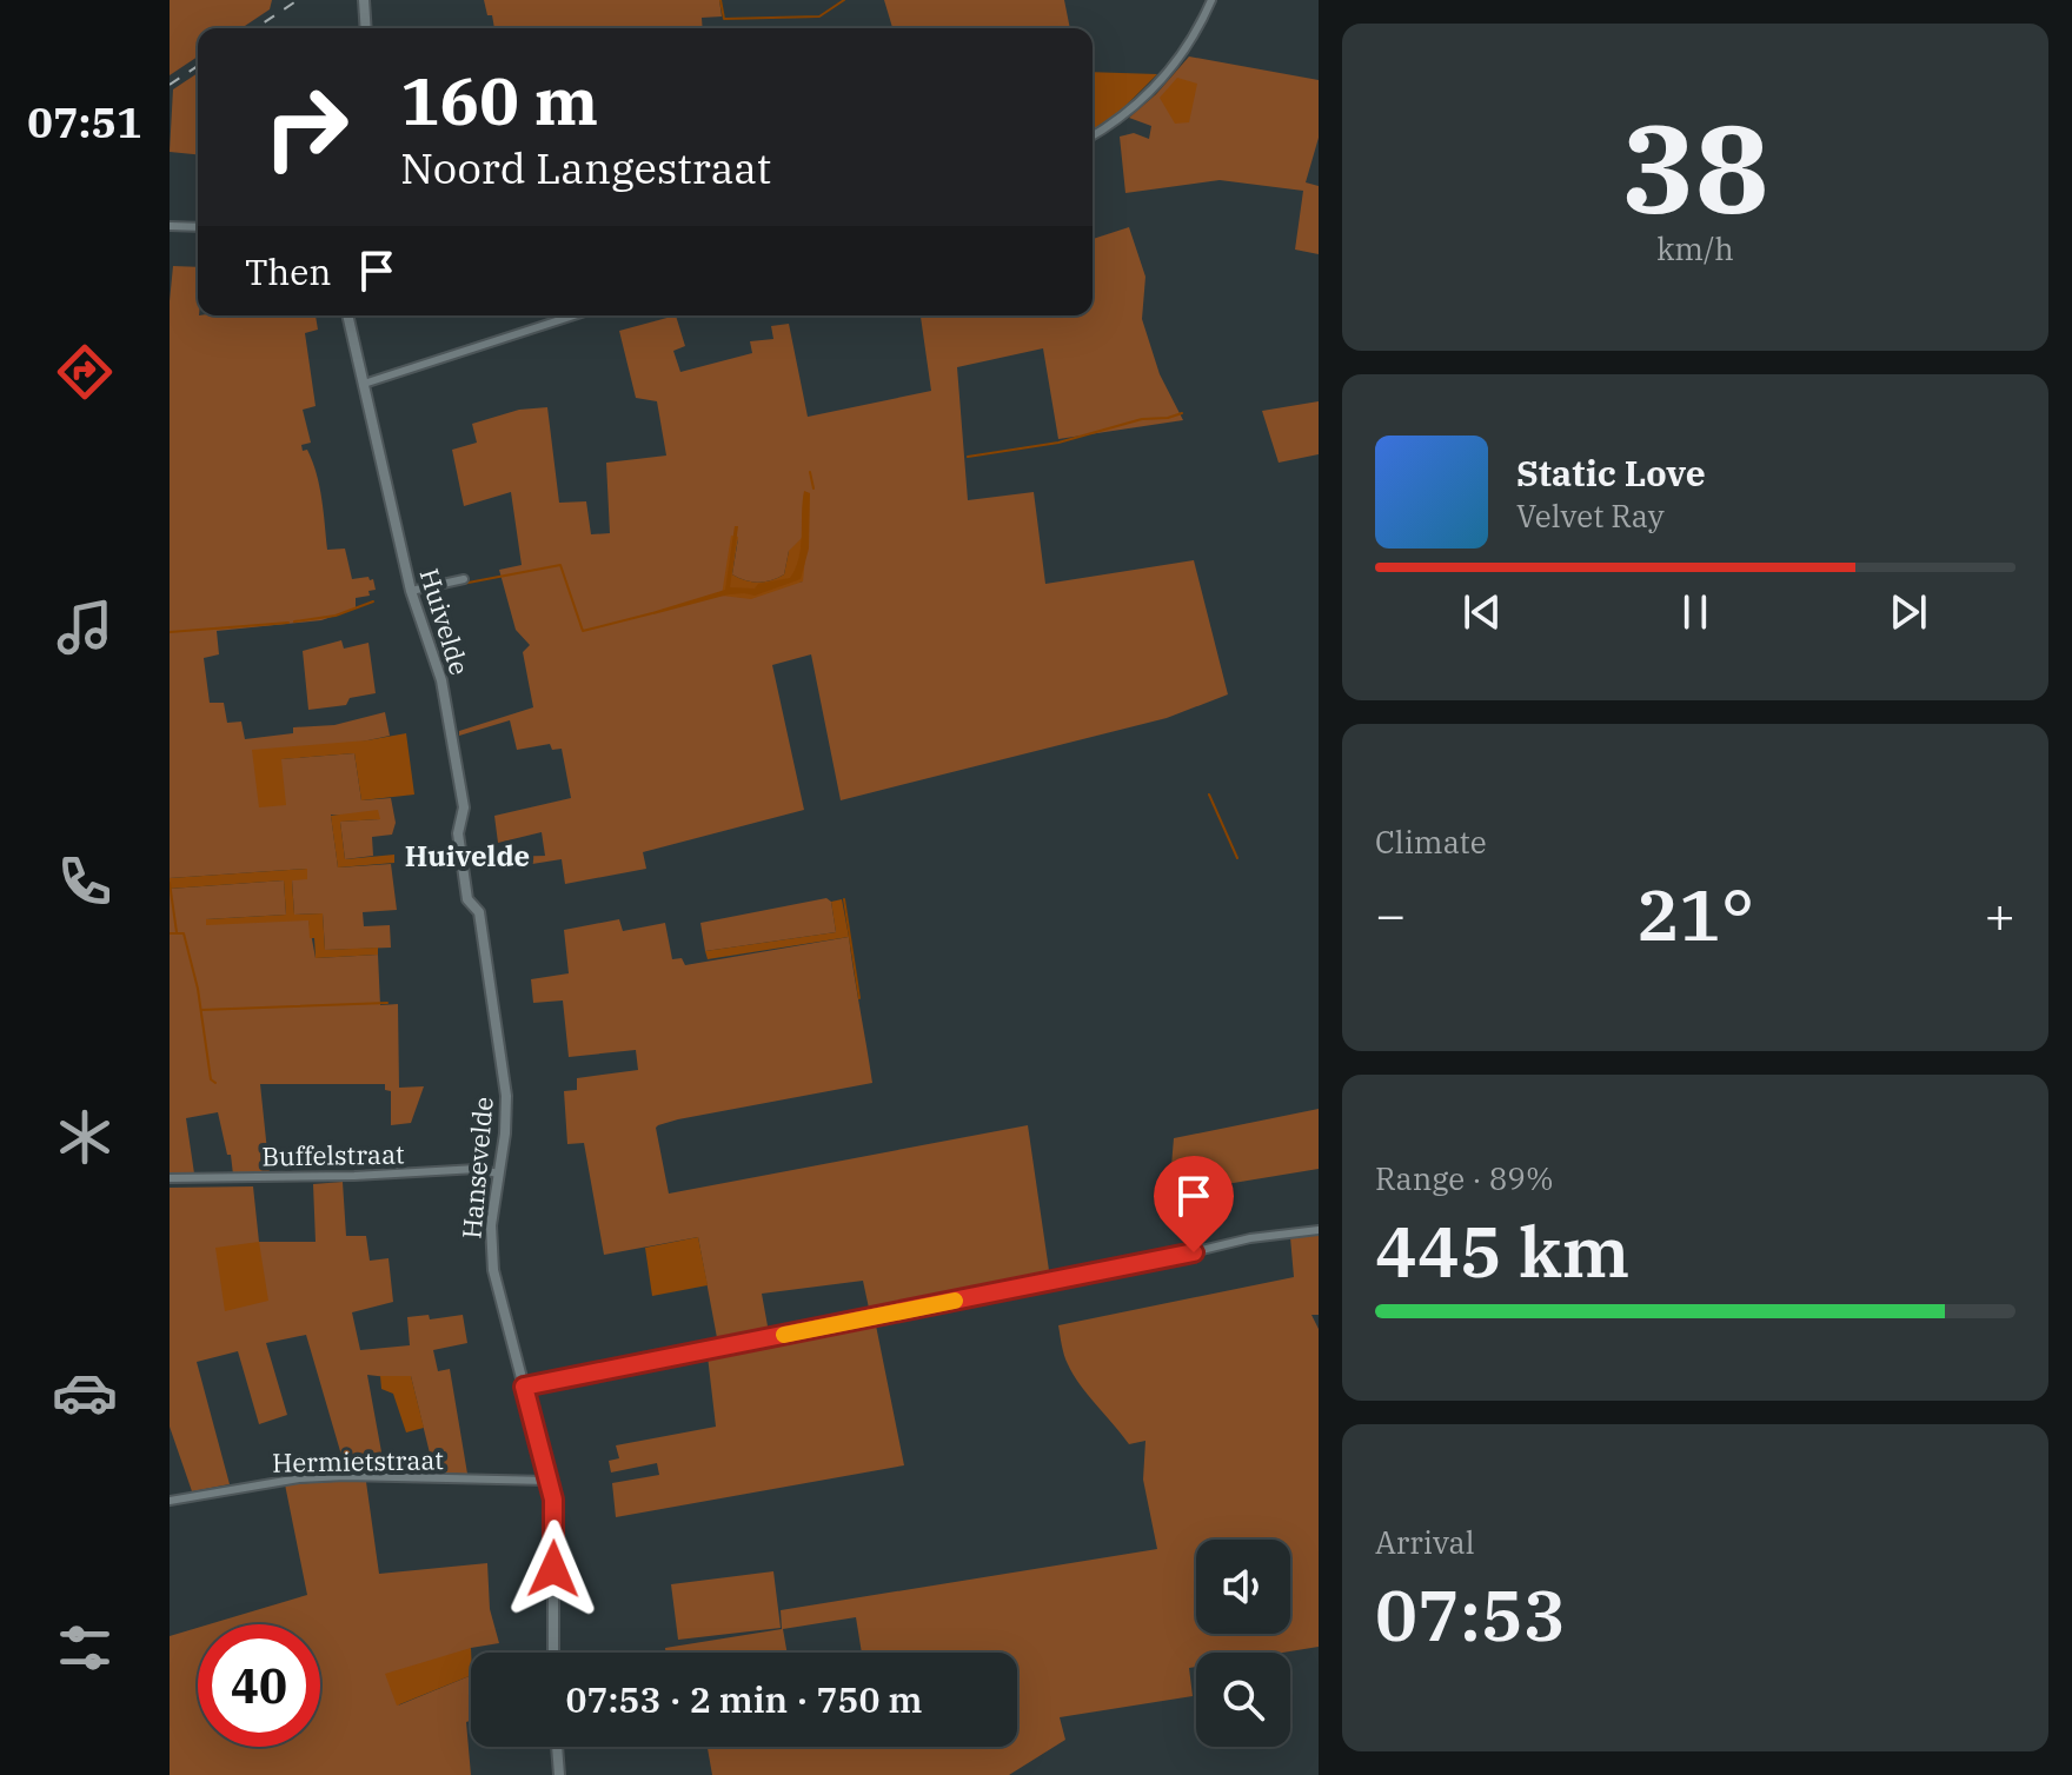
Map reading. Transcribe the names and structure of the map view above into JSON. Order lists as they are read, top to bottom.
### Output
{
  "streets": {
    "street": [
      "Huivelde",
      "Buffelstraat",
      "Hansevelde",
      "Hermietstraat"
    ]
  },
  "crossings": [
    ["Huivelde", "Hansevelde"],
    ["Buffelstraat", "Hansevelde"],
    ["Hansevelde", "Hermietstraat"]
  ],
  "districts": ["Huivelde"],
  "page": {
    "tabs": "07:51",
    "tile": [
      ["38", "km/h"],
      "Climate",
      ["Range · 89%", "445 km"],
      ["Arrival", "07:53"]
    ],
    "turn": ["160 m", "Noord Langestraat"],
    "then": "Then",
    "song": ["Static Love", "Velvet Ray"],
    "heat": ["−", "21°", "+"],
    "limit": "40",
    "trip": "07:53 · 2 min · 750 m"
  }
}
